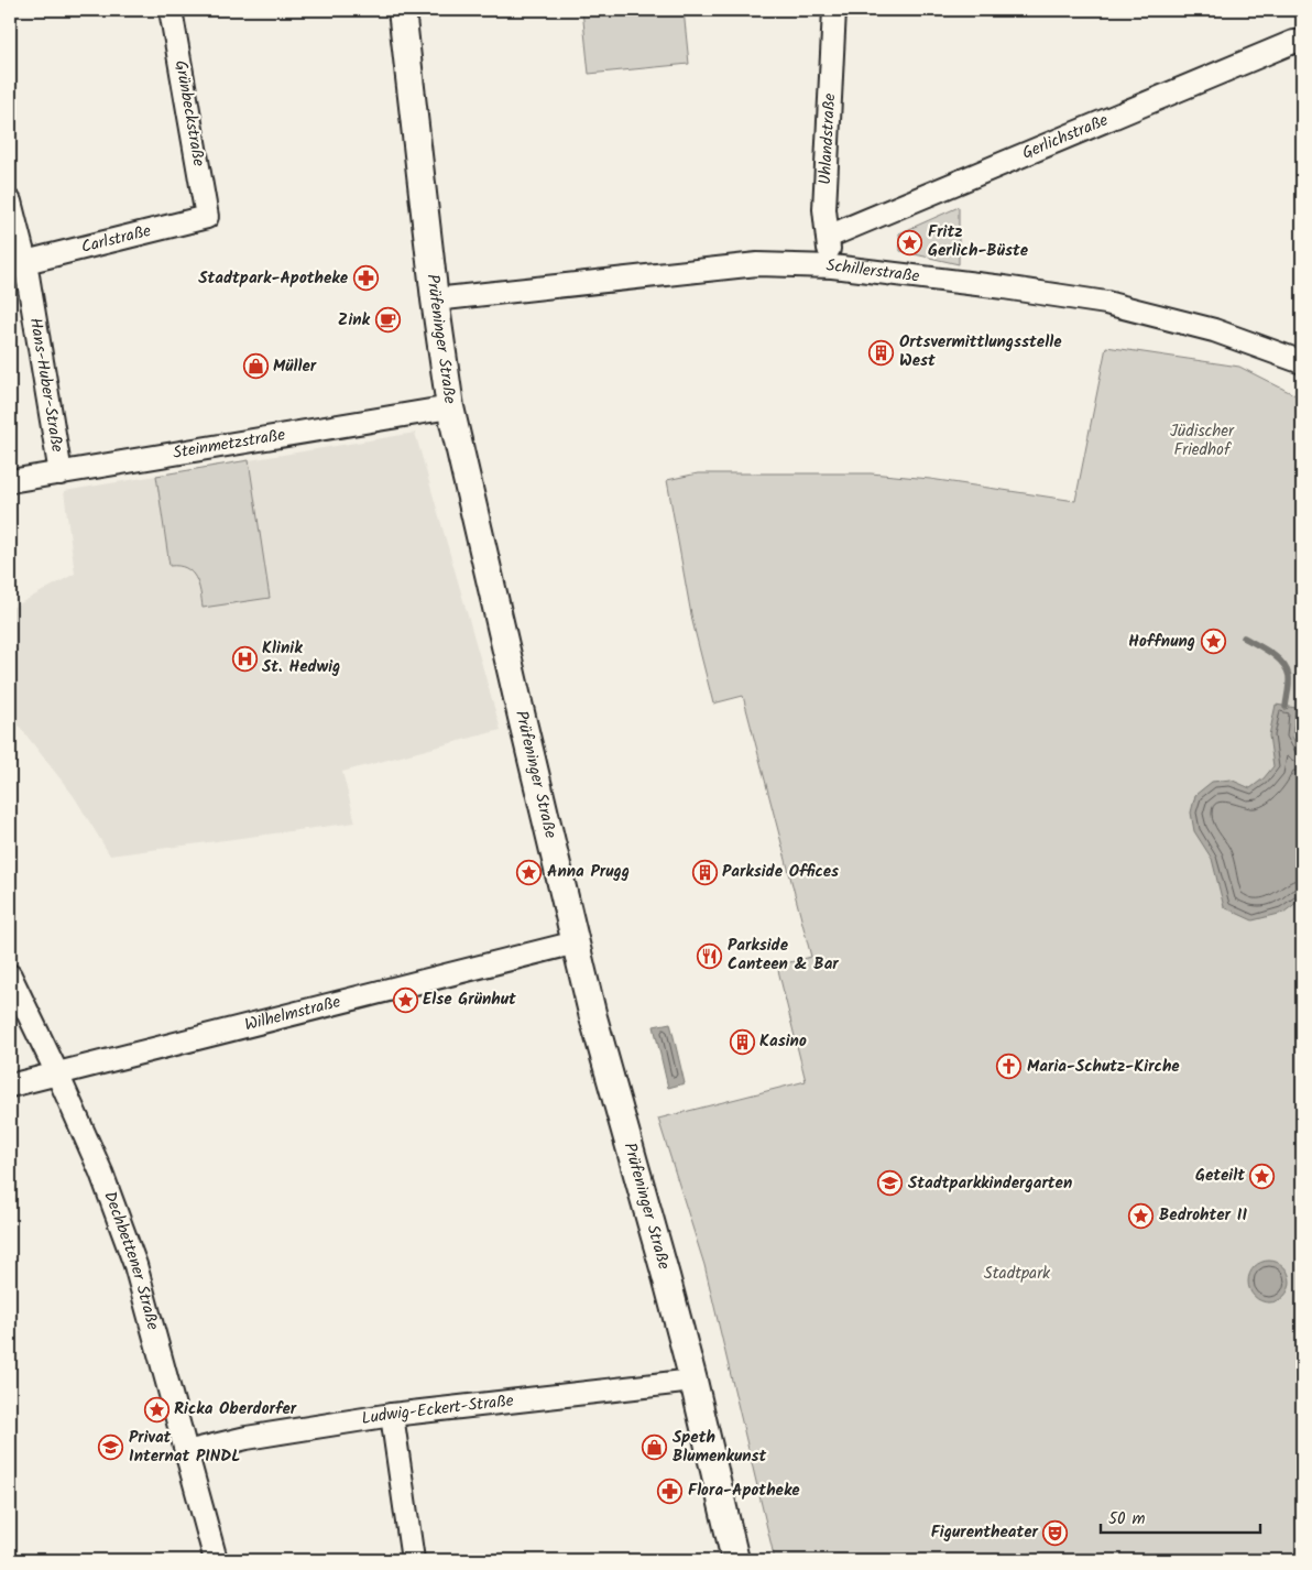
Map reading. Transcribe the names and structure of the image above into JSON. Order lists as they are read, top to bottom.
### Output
{
  "streets": {
    "street": [
      "Grünbeckstraße",
      "Gerlichstraße",
      "Uhlandstraße",
      "Carlstraße",
      "Schillerstraße",
      "Prüfeninger Straße",
      "Hans-Huber-Straße",
      "Steinmetzstraße",
      "Wilhelmstraße",
      "Dechbettener Straße",
      "Ludwig-Eckert-Straße"
    ]
  },
  "crossings": [
    ["Grünbeckstraße", "Carlstraße"],
    ["Gerlichstraße", "Uhlandstraße"],
    ["Uhlandstraße", "Schillerstraße"],
    ["Carlstraße", "Hans-Huber-Straße"],
    ["Schillerstraße", "Prüfeninger Straße"],
    ["Prüfeninger Straße", "Steinmetzstraße"],
    ["Prüfeninger Straße", "Wilhelmstraße"],
    ["Prüfeninger Straße", "Ludwig-Eckert-Straße"],
    ["Hans-Huber-Straße", "Steinmetzstraße"],
    ["Wilhelmstraße", "Dechbettener Straße"],
    ["Dechbettener Straße", "Ludwig-Eckert-Straße"]
  ],
  "parks": ["Jüdischer Friedhof", "Stadtpark"],
  "places": {
    "place": [
      "Fritz Gerlich-Büste",
      "Hoffnung",
      "Anna Prugg",
      "Else Grünhut",
      "Geteilt",
      "Bedrohter II",
      "Ricka Oberdorfer"
    ],
    "pharmacy": ["Stadtpark-Apotheke", "Flora-Apotheke"],
    "cafe": ["Zink"],
    "building": ["Ortsvermittlungsstelle West", "Parkside Offices", "Kasino"],
    "shop": ["Müller", "Speth Blumenkunst"],
    "hospital": ["Klinik St. Hedwig"],
    "restaurant": ["Parkside Canteen & Bar"],
    "church": ["Maria-Schutz-Kirche"],
    "school or university": ["Stadtparkkindergarten", "Privat Internat PINDL"],
    "theatre": ["Figurentheater"]
  },
  "scale_bar": "50 m"
}
